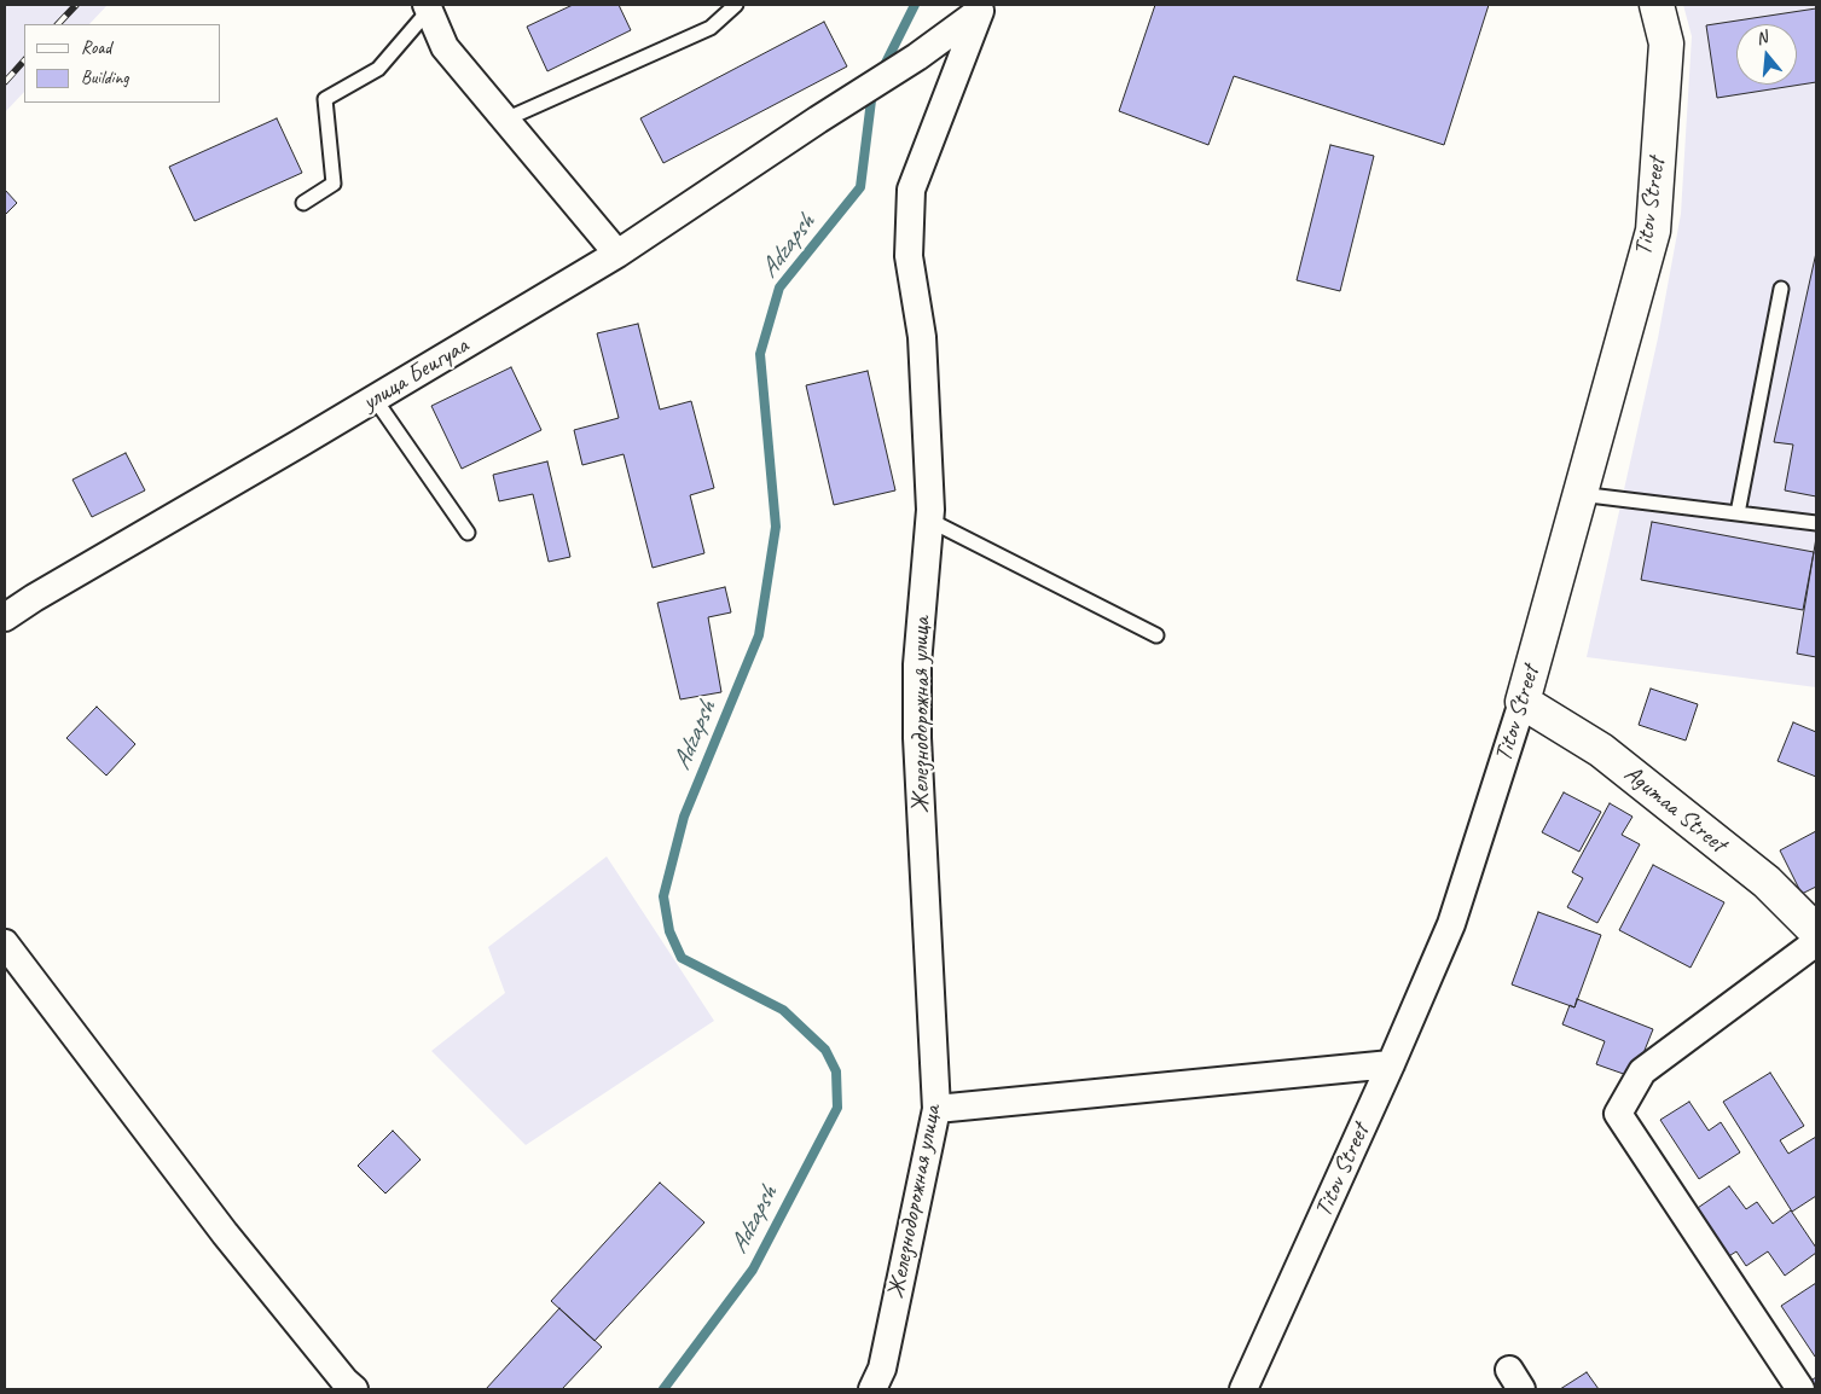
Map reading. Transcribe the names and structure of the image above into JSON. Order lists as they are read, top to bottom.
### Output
{
  "streets": {
    "street": [
      "Titov Street",
      "улица Беигуаа",
      "Железнодорожная улица",
      "Agumaa Street"
    ]
  },
  "crossings": [
    ["Titov Street", "Agumaa Street"],
    ["улица Беигуаа", "Железнодорожная улица"]
  ],
  "water": ["Adzapsh"],
  "legend": ["Road", "Building"],
  "north": "top"
}
